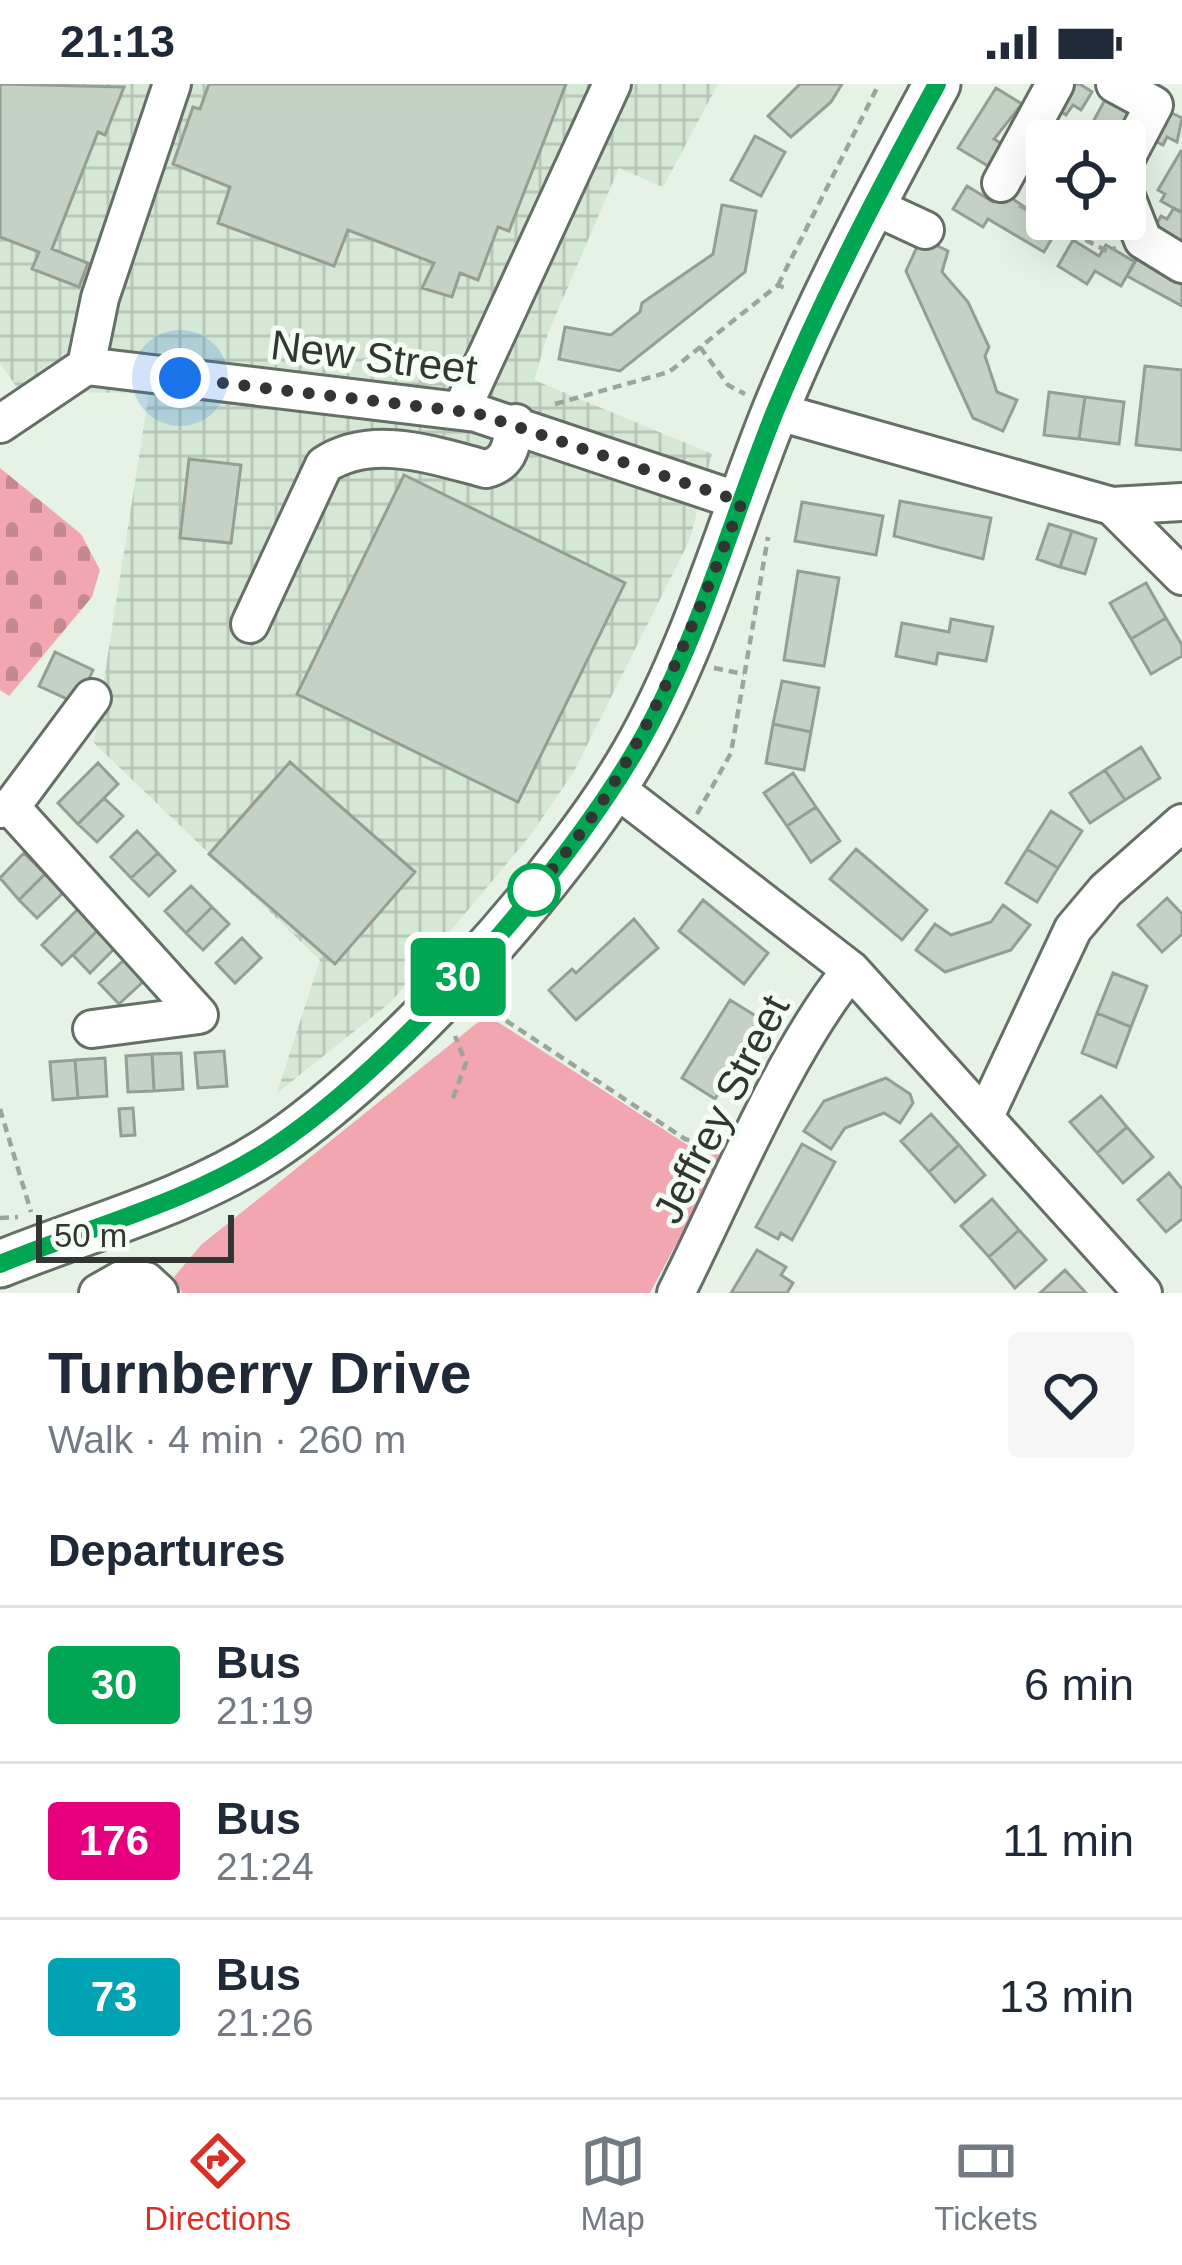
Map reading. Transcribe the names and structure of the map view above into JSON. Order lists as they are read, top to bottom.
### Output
{
  "streets": {
    "street": ["New Street", "Jeffrey Street"]
  },
  "lines": ["bus line 30"],
  "scale_bar": "50 m",
  "page": {
    "status": "21:13",
    "on_map": "30",
    "scale": "50 m",
    "heading": [
      ["Turnberry Drive", "Walk · 4 min · 260 m"],
      "Departures"
    ],
    "list": [
      {
        "mark": "30",
        "name": "Bus",
        "note": "21:19",
        "value": "6 min"
      },
      {
        "mark": "176",
        "name": "Bus",
        "note": "21:24",
        "value": "11 min"
      },
      {
        "mark": "73",
        "name": "Bus",
        "note": "21:26",
        "value": "13 min"
      }
    ],
    "tabs": ["Directions", "Map", "Tickets"]
  }
}
